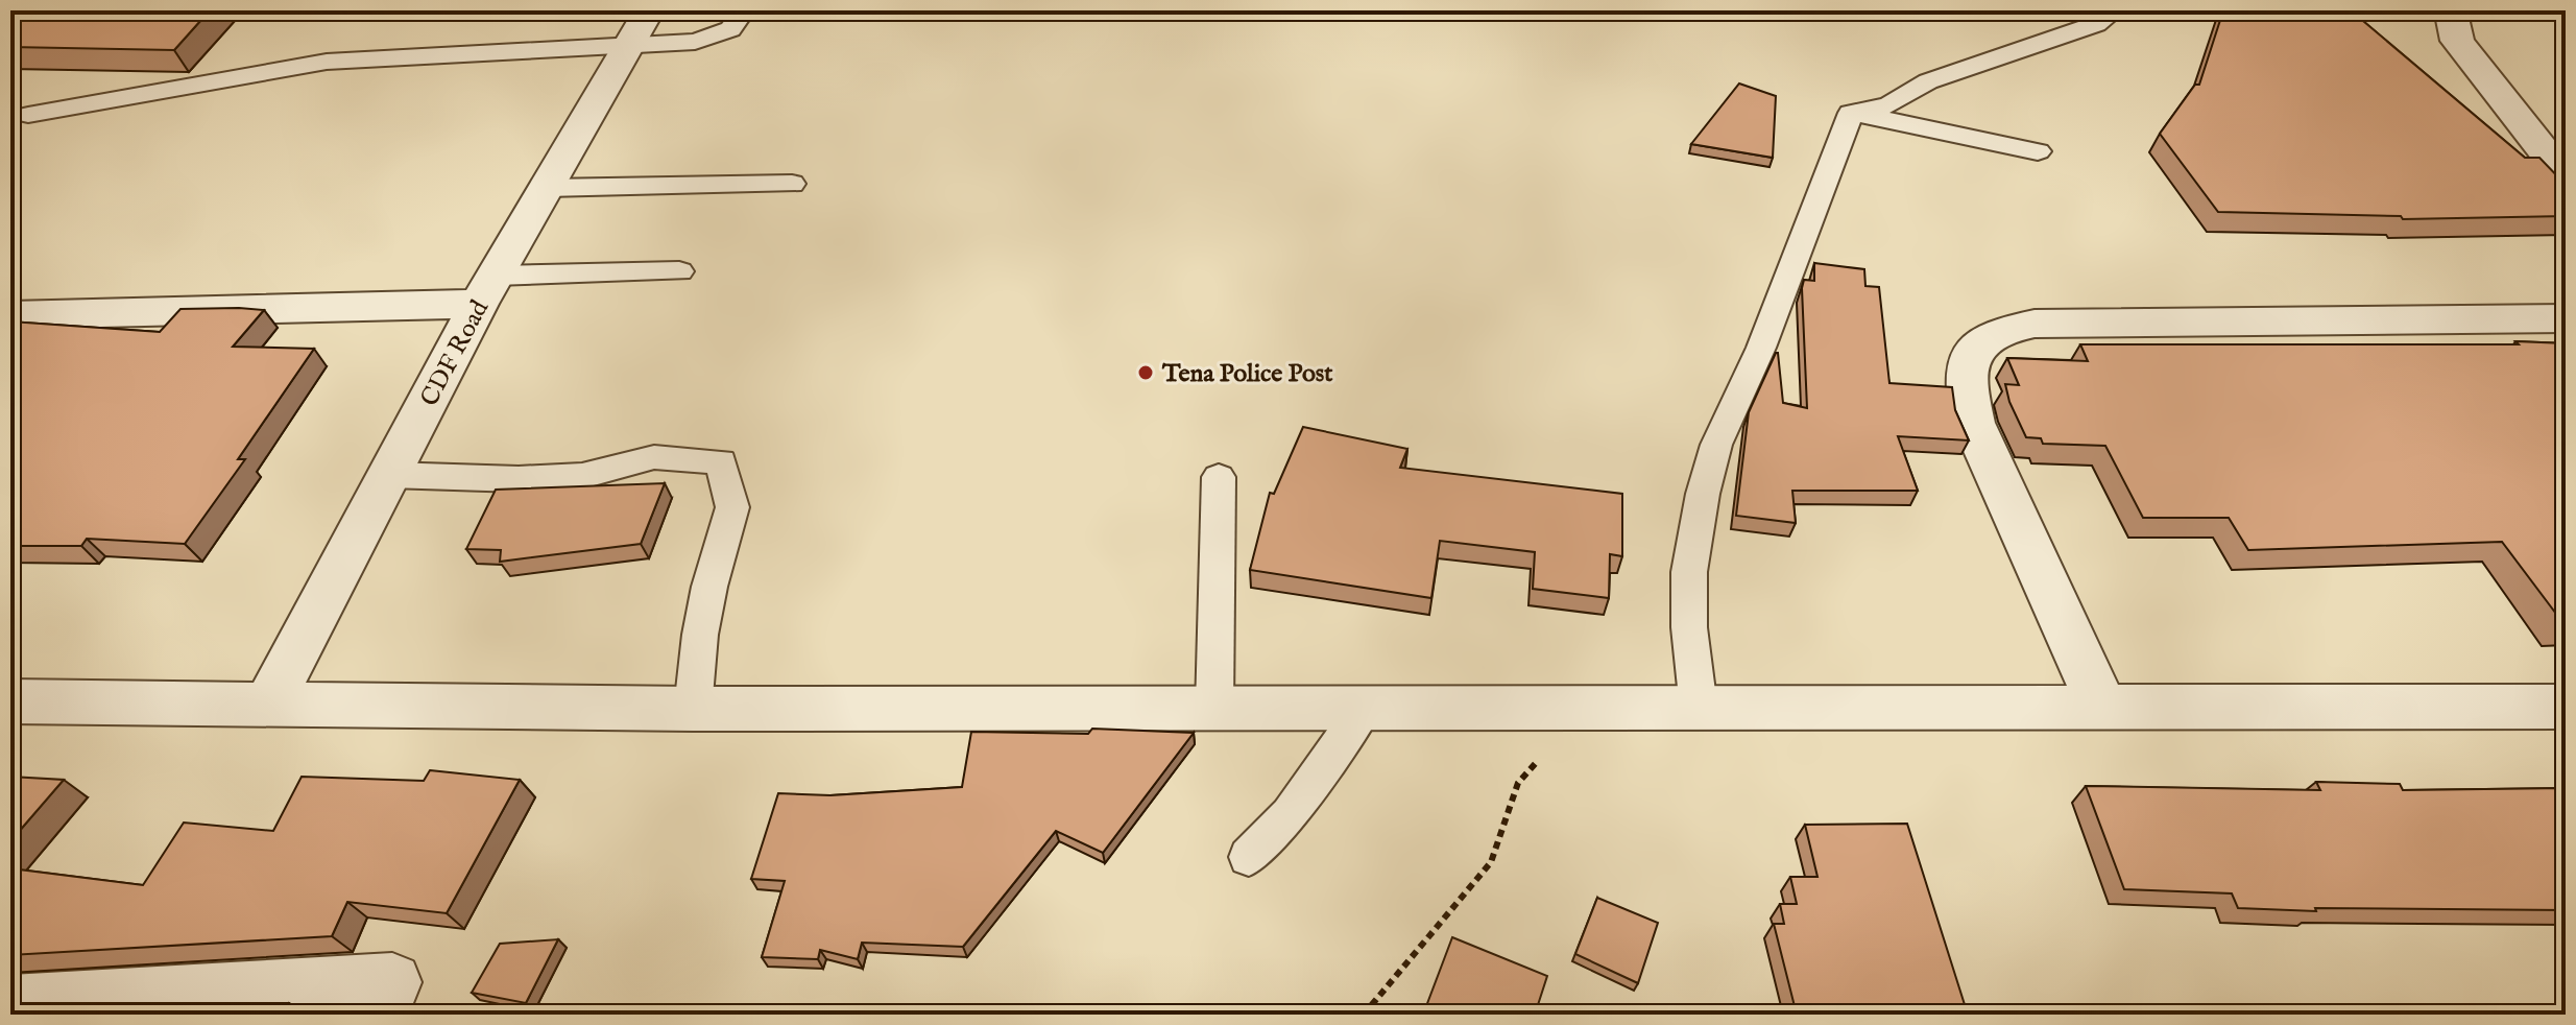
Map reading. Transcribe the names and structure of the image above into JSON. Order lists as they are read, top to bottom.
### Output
{
  "streets": {
    "street": ["CDF Road"]
  },
  "places": ["Tena Police Post"]
}
